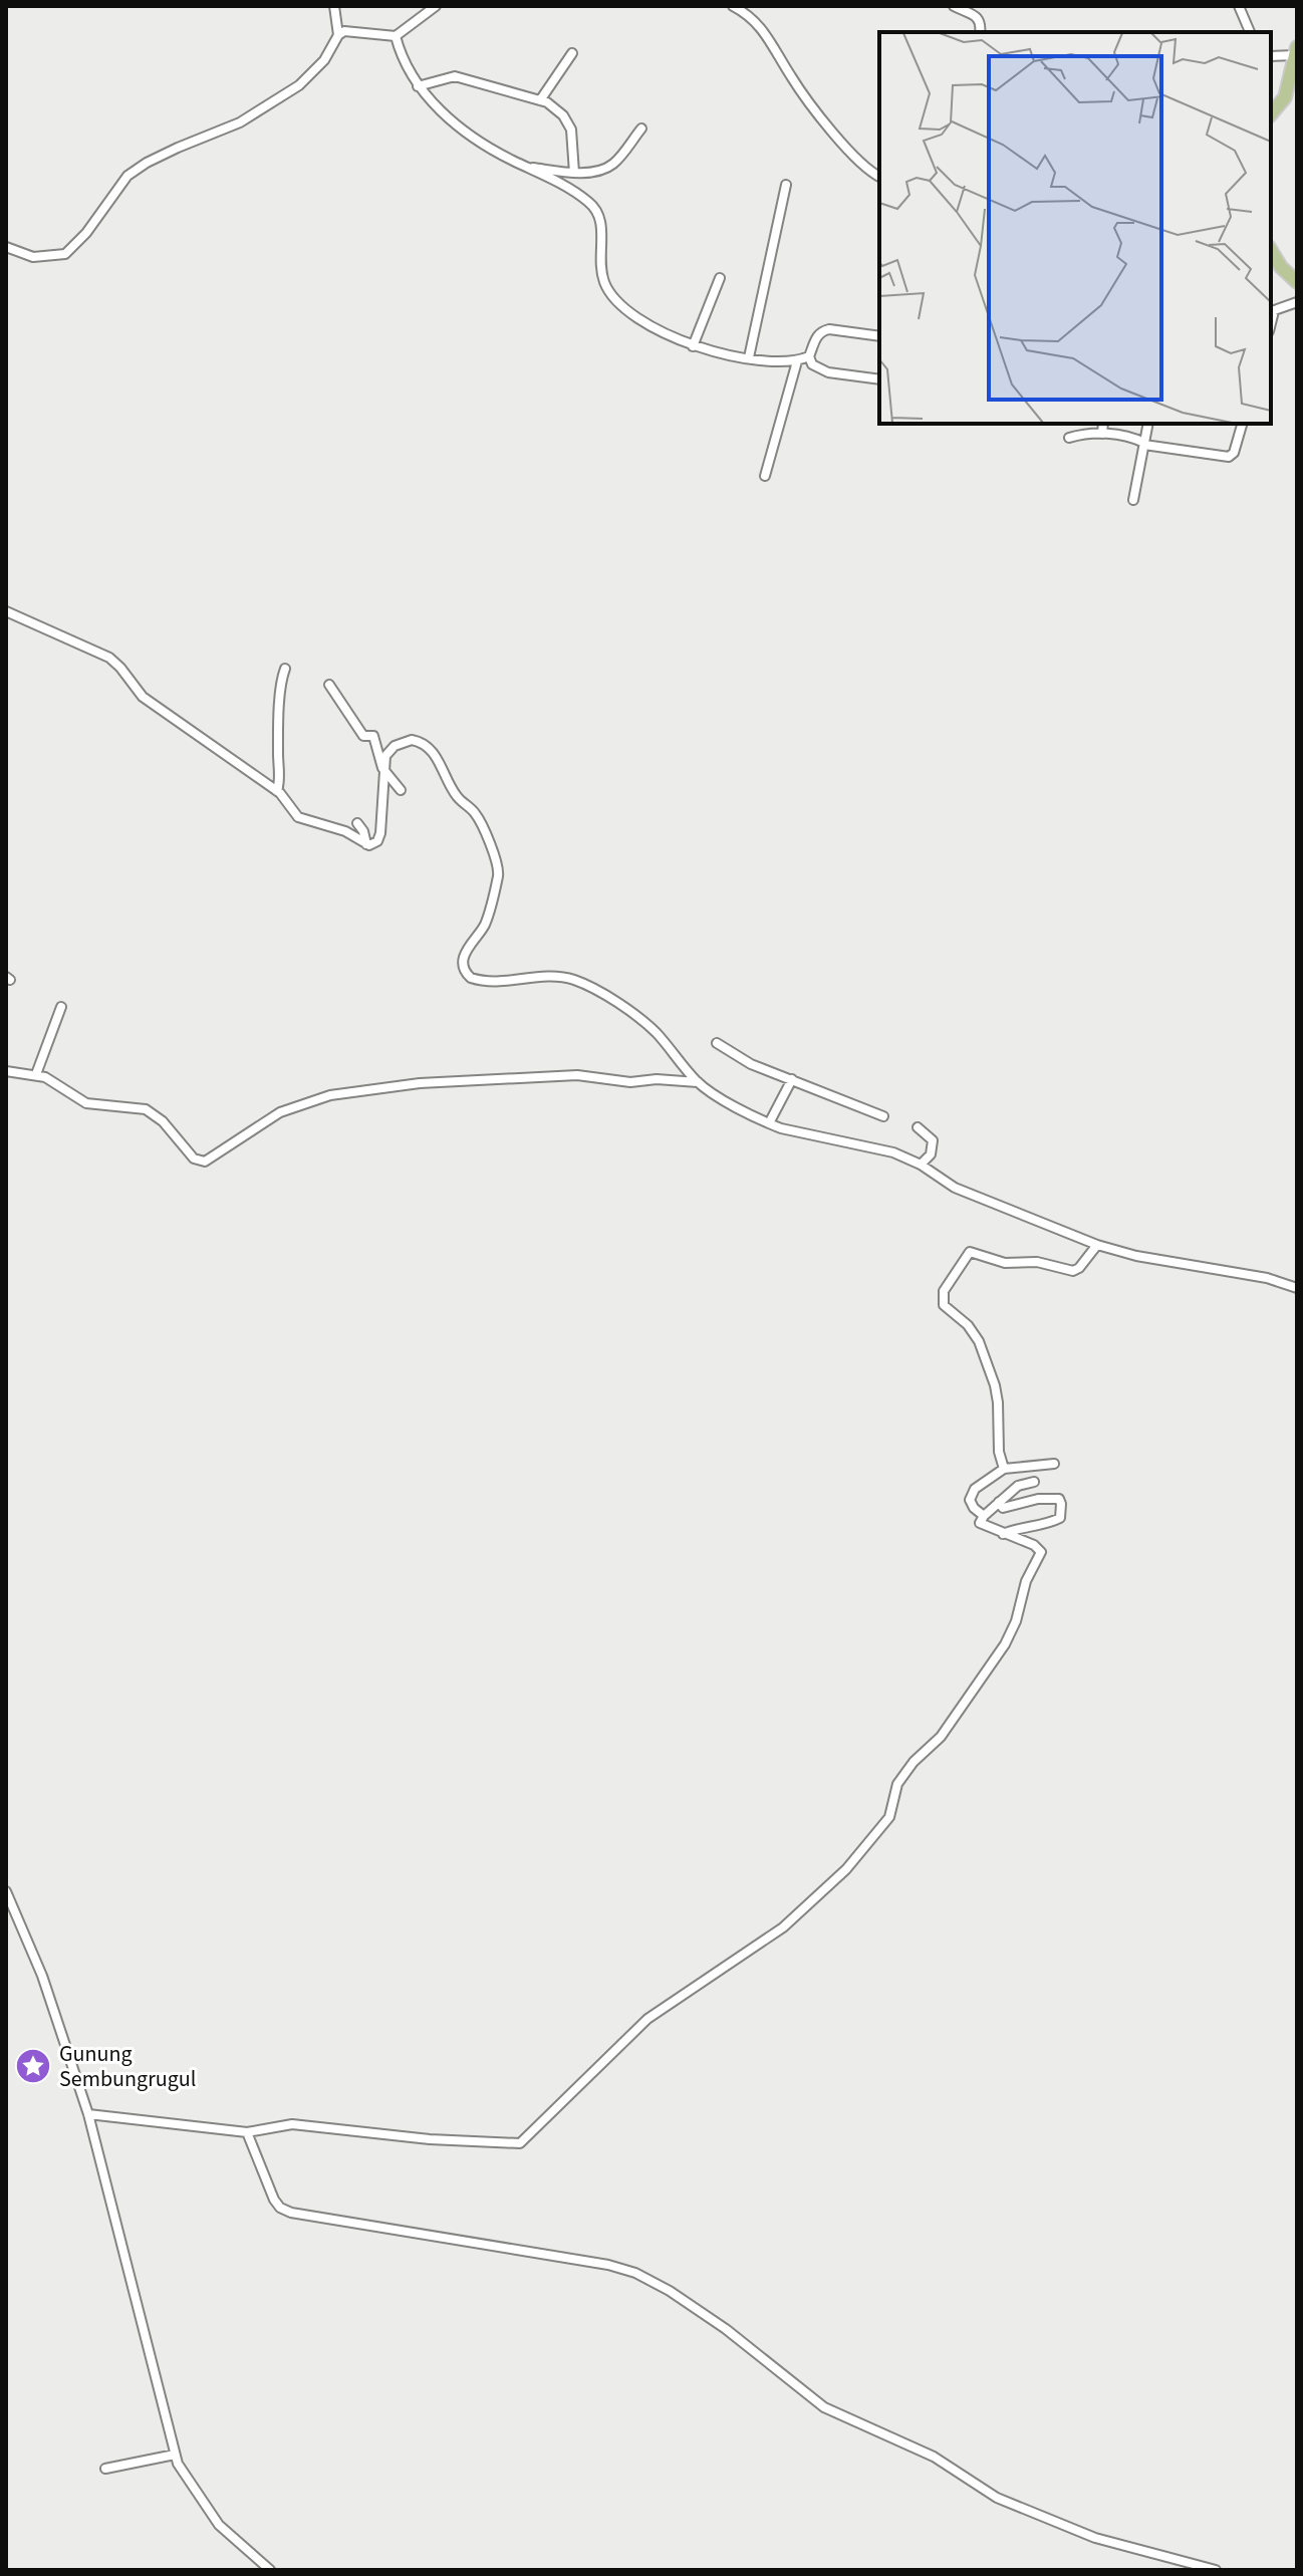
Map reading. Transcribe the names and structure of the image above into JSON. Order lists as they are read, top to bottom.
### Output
{
  "places": {
    "place": ["Gunung Sembungrugul"]
  }
}
